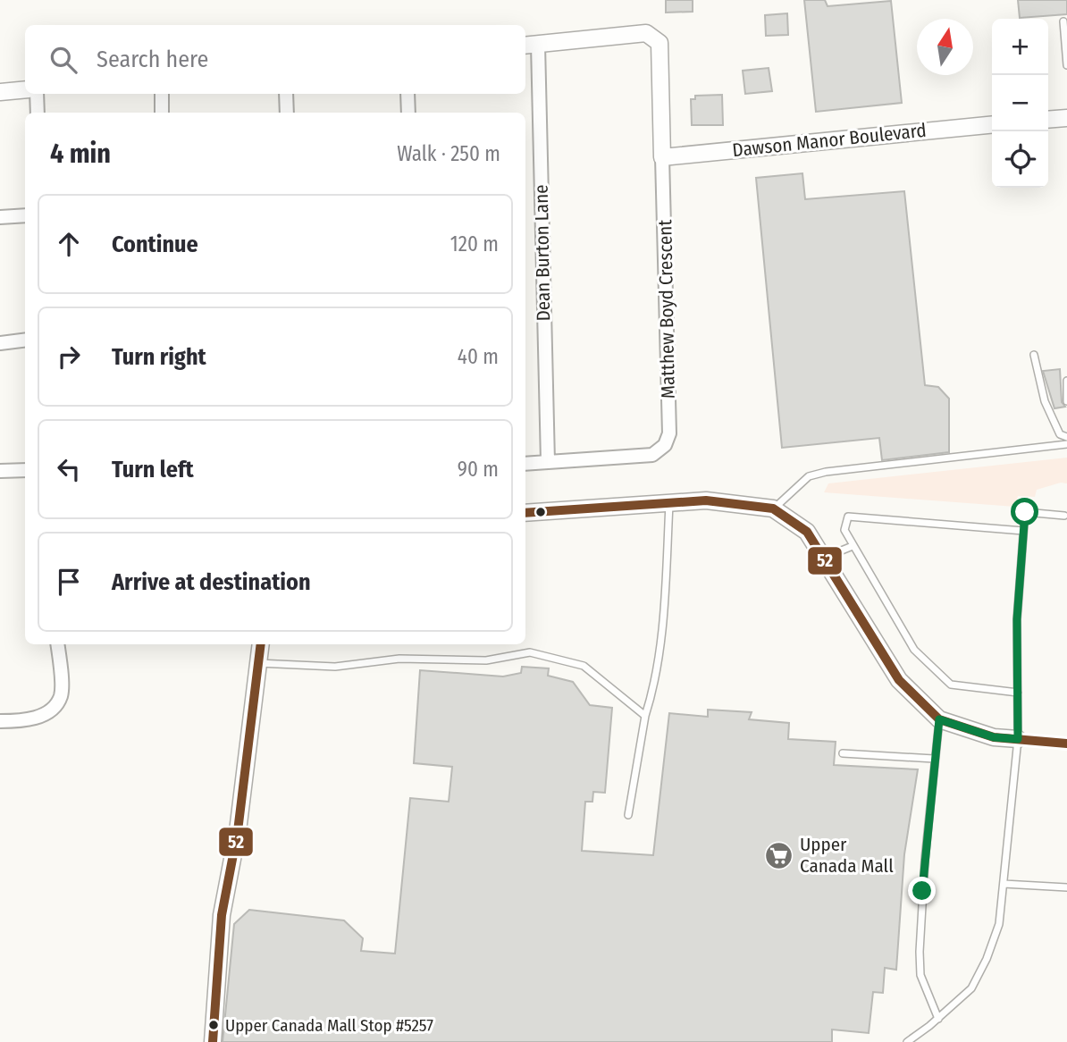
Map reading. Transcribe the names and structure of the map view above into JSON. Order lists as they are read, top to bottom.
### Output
{
  "streets": {
    "street": ["Dawson Manor Boulevard", "Dean Burton Lane", "Matthew Boyd Crescent"]
  },
  "crossings": [
    ["Dawson Manor Boulevard", "Matthew Boyd Crescent"],
    ["Dean Burton Lane", "Matthew Boyd Crescent"]
  ],
  "places": {
    "supermarket": ["Upper Canada Mall"],
    "other": ["Upper Canada Mall Stop #5257"]
  },
  "lines": ["transit line 52"],
  "north": "top",
  "page": {
    "map_buttons": ["+", "−"],
    "search": "Search here",
    "heading": ["4 min", "Walk · 250 m"],
    "list": [
      ["Continue", "120 m"],
      ["Turn right", "40 m"],
      ["Turn left", "90 m"],
      "Arrive at destination"
    ]
  }
}
